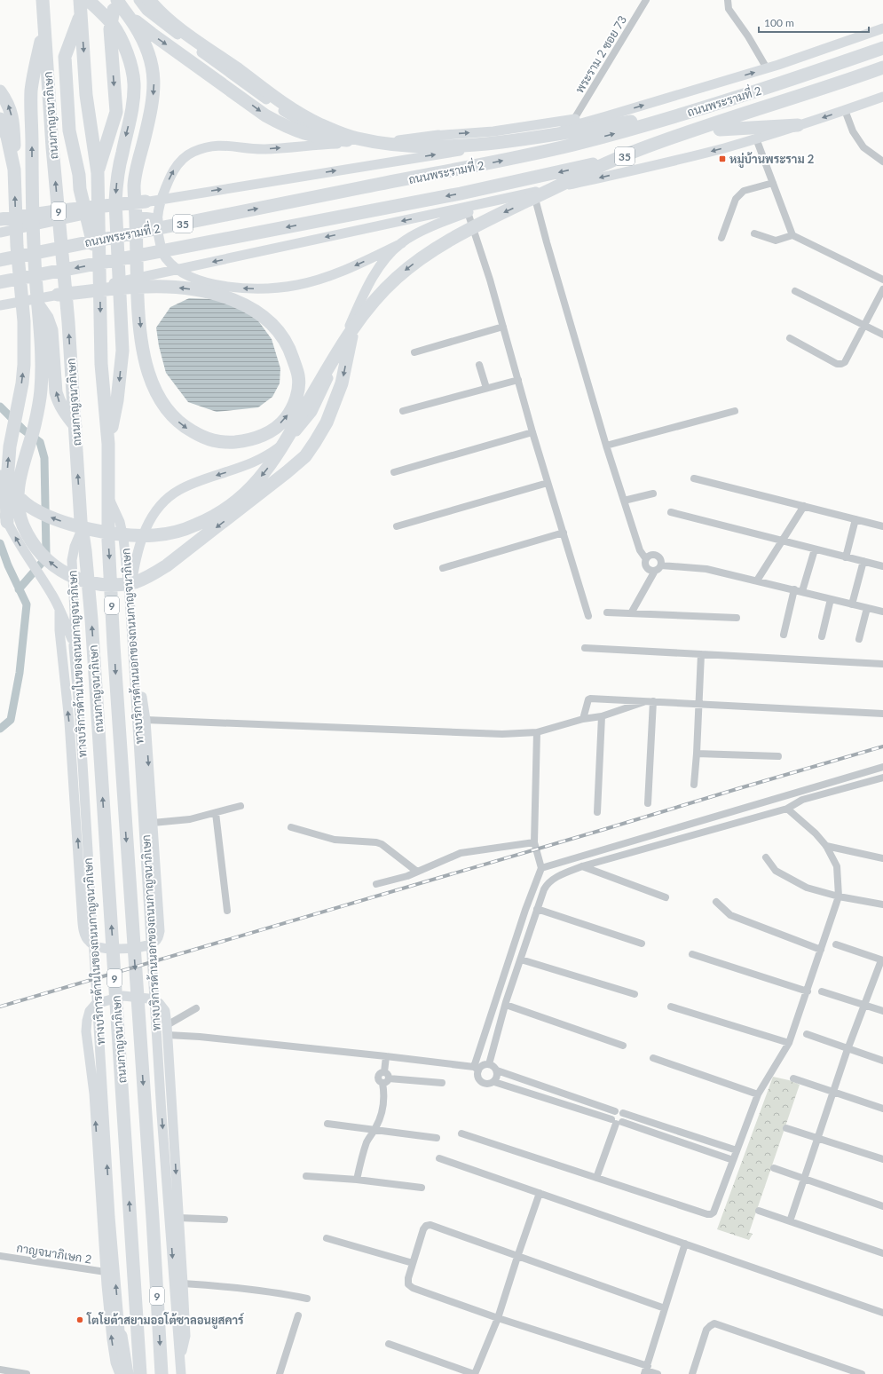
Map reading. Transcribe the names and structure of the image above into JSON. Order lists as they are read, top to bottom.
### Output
{
  "streets": {
    "highway": [
      "ถนนพระรามที่ 2",
      "ถนนกาญจนาภิเษก",
      "35",
      "9"
    ],
    "main road": ["ทางบริการด้านนอกของถนนกาญจนาภิเษก", "ทางบริการด้านในของถนนกาญจนาภิเษก"],
    "street": ["พระราม 2 ซอย 73", "กาญจนาภิเษก 2"]
  },
  "crossings": [
    ["ถนนกาญจนาภิเษก", "ทางบริการด้านนอกของถนนกาญจนาภิเษก"],
    ["ถนนกาญจนาภิเษก", "ทางบริการด้านในของถนนกาญจนาภิเษก"]
  ],
  "places": {
    "transit": ["หมู่บ้านพระราม 2"],
    "other": ["โตโยต้าสยามออโต้ซาลอนยูสคาร์"]
  },
  "scale_bar": "100 m"
}
